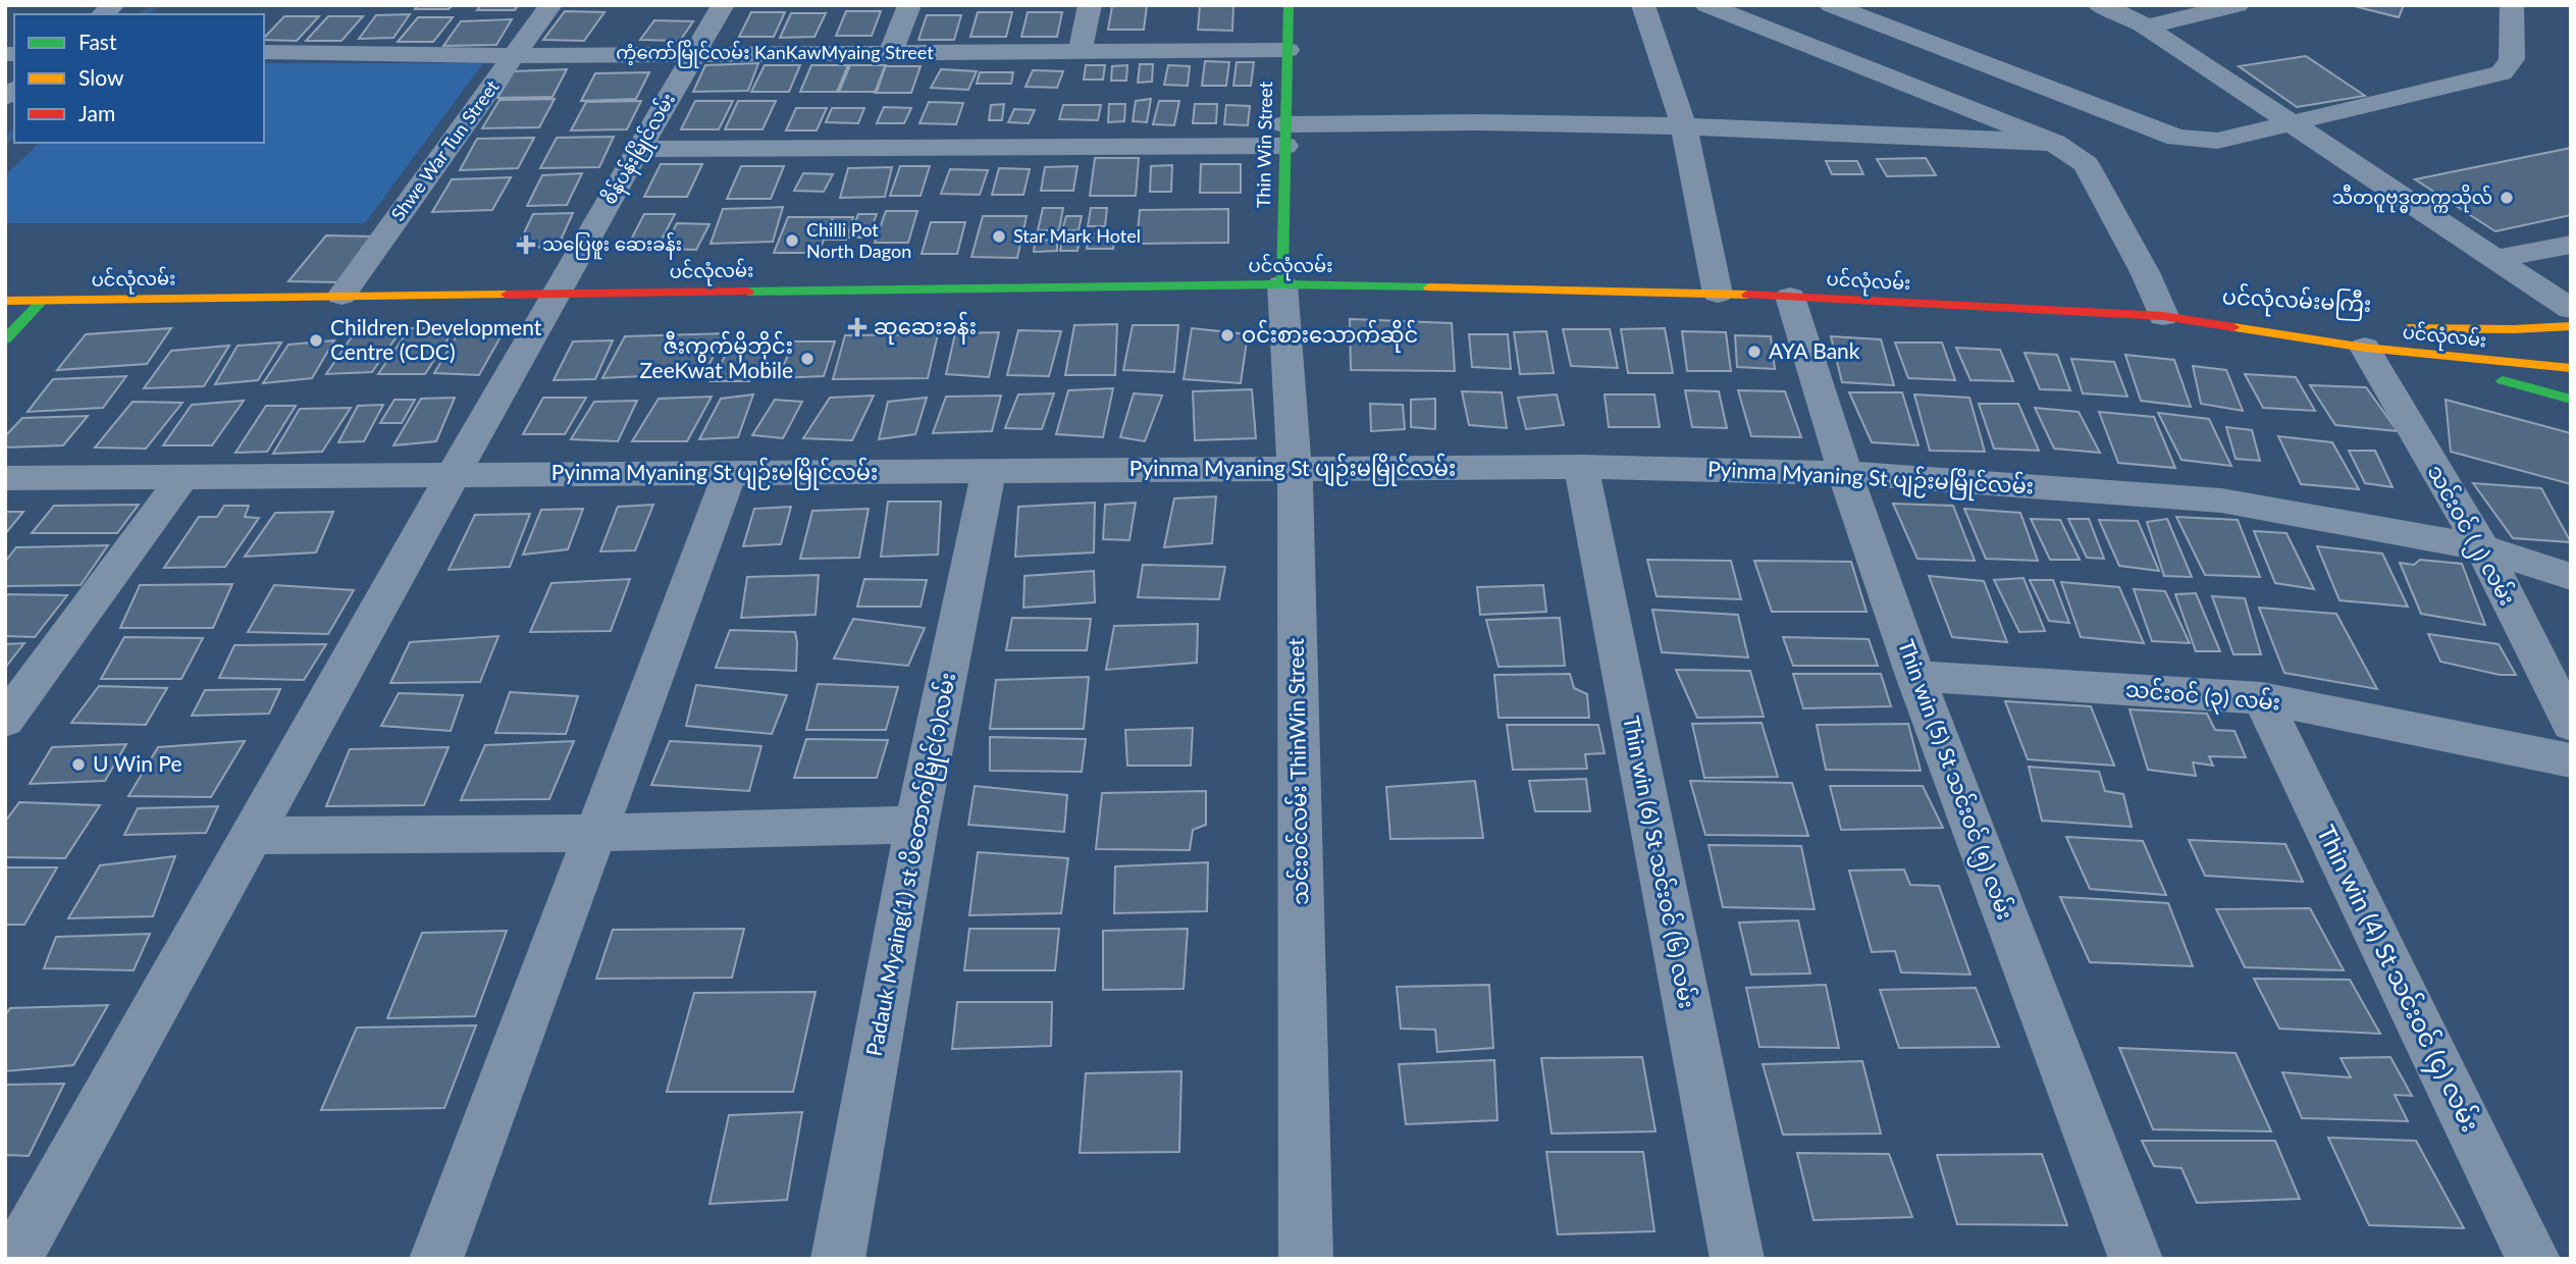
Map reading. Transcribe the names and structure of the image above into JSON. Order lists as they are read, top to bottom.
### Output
{
  "streets": {
    "main road": ["Thin Win Street", "ပင်လုံလမ်း", "ပင်လုံလမ်းမကြီး"],
    "street": [
      "ကံ့ကော်မြိုင်လမ်း KanKawMyaing Street",
      "စိန်ပန်းမြိုင်လမ်း",
      "Shwe War Tun Street",
      "Pyinma Myaning St ပျဉ်းမမြိုင်လမ်း",
      "သင်းဝင် (၂) လမ်း",
      "သင်းဝင် (၃) လမ်း",
      "သင်းဝင်လမ်း ThinWin Street",
      "Thin win (5) St သင်းဝင် (၅) လမ်း",
      "Thin win (6) St သင်းဝင် (၆) လမ်း",
      "Padauk Myaing(1) st ပိတောက်မြိုင်(၁)လမ်း",
      "Thin win (4) St သင်းဝင် (၄) လမ်း"
    ]
  },
  "crossings": [
    ["ကံ့ကော်မြိုင်လမ်း KanKawMyaing Street", "Thin Win Street"],
    ["ကံ့ကော်မြိုင်လမ်း KanKawMyaing Street", "စိန်ပန်းမြိုင်လမ်း"],
    ["ကံ့ကော်မြိုင်လမ်း KanKawMyaing Street", "Shwe War Tun Street"],
    ["Thin Win Street", "ပင်လုံလမ်း"],
    ["Thin Win Street", "သင်းဝင်လမ်း ThinWin Street"],
    ["စိန်ပန်းမြိုင်လမ်း", "ပင်လုံလမ်း"],
    ["စိန်ပန်းမြိုင်လမ်း", "Pyinma Myaning St ပျဉ်းမမြိုင်လမ်း"],
    ["Shwe War Tun Street", "ပင်လုံလမ်း"],
    ["ပင်လုံလမ်း", "ပင်လုံလမ်းမကြီး"],
    ["ပင်လုံလမ်း", "သင်းဝင် (၂) လမ်း"],
    ["ပင်လုံလမ်း", "သင်းဝင်လမ်း ThinWin Street"],
    ["ပင်လုံလမ်း", "Thin win (5) St သင်းဝင် (၅) လမ်း"],
    ["ပင်လုံလမ်းမကြီး", "သင်းဝင် (၂) လမ်း"],
    ["Pyinma Myaning St ပျဉ်းမမြိုင်လမ်း", "သင်းဝင် (၂) လမ်း"],
    ["Pyinma Myaning St ပျဉ်းမမြိုင်လမ်း", "သင်းဝင်လမ်း ThinWin Street"],
    ["Pyinma Myaning St ပျဉ်းမမြိုင်လမ်း", "Thin win (5) St သင်းဝင် (၅) လမ်း"],
    ["Pyinma Myaning St ပျဉ်းမမြိုင်လမ်း", "Thin win (6) St သင်းဝင် (၆) လမ်း"],
    ["Pyinma Myaning St ပျဉ်းမမြိုင်လမ်း", "Padauk Myaing(1) st ပိတောက်မြိုင်(၁)လမ်း"],
    ["သင်းဝင် (၃) လမ်း", "Thin win (5) St သင်းဝင် (၅) လမ်း"],
    ["သင်းဝင် (၃) လမ်း", "Thin win (4) St သင်းဝင် (၄) လမ်း"]
  ],
  "places": {
    "other": [
      "သီတဂူဗုဒ္ဓတက္ကသိုလ်",
      "Star Mark Hotel",
      "Chilli Pot North Dagon",
      "ဝင်းစားသောက်ဆိုင်",
      "Children Development Centre (CDC)",
      "AYA Bank",
      "ဇီးကွက်မိုဘိုင်း ZeeKwat Mobile",
      "U Win Pe"
    ],
    "health": ["သပြေဖူး ဆေးခန်း", "ဆုဆေးခန်း"]
  },
  "legend": ["Fast", "Slow", "Jam"]
}
